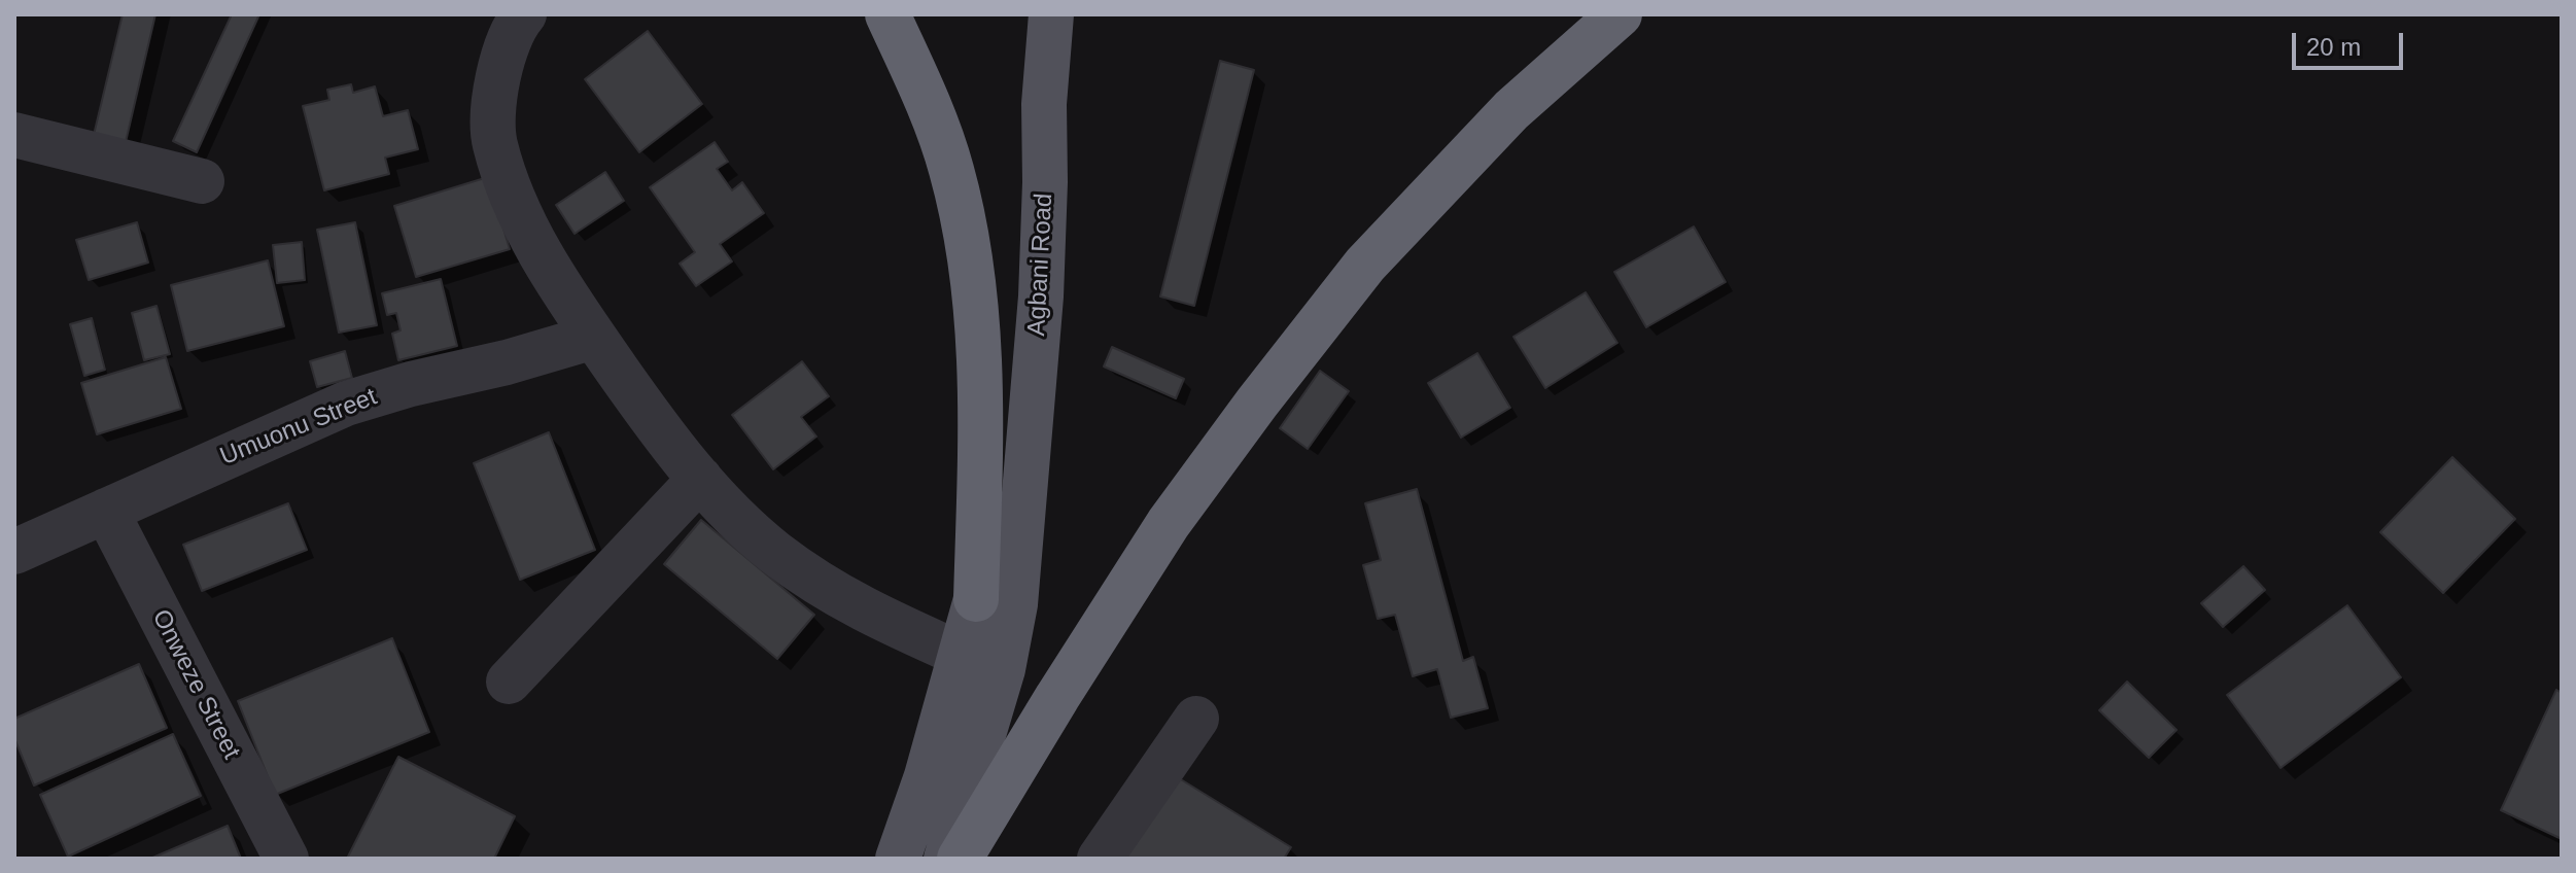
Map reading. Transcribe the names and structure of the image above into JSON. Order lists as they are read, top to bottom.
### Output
{
  "streets": {
    "main road": ["Agbani Road"],
    "street": ["Umuonu Street", "Onweze Street"]
  },
  "crossings": [
    ["Umuonu Street", "Onweze Street"]
  ],
  "scale_bar": "20 m"
}
